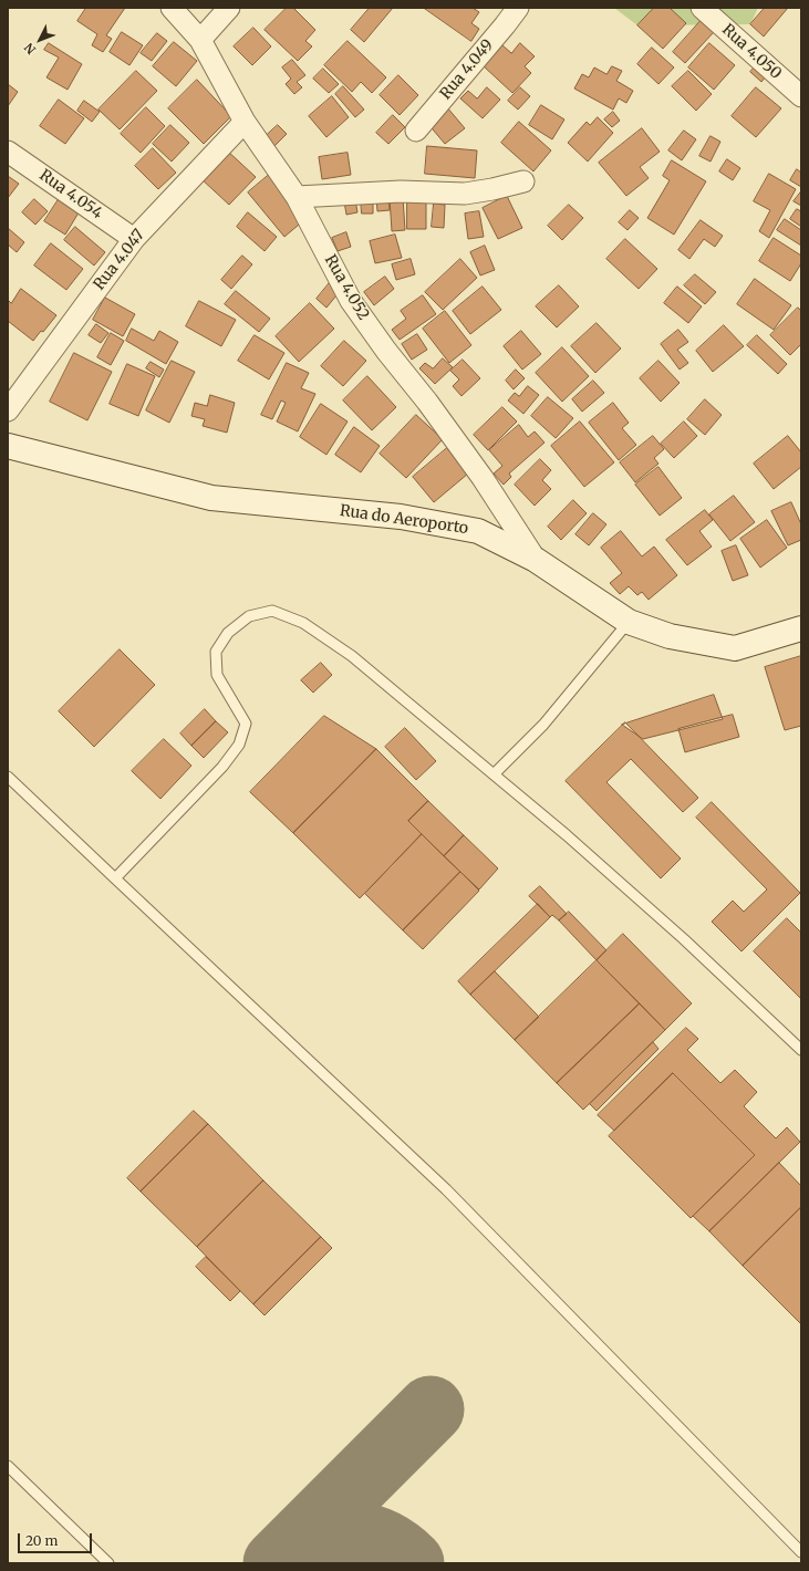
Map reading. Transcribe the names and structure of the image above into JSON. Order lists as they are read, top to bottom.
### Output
{
  "streets": {
    "main road": ["Rua do Aeroporto"],
    "street": [
      "Rua 4.050",
      "Rua 4.049",
      "Rua 4.054",
      "Rua 4.047",
      "Rua 4.052"
    ]
  },
  "crossings": [
    ["Rua 4.054", "Rua 4.047"],
    ["Rua 4.047", "Rua 4.052"],
    ["Rua 4.052", "Rua do Aeroporto"]
  ],
  "scale_bar": "20 m",
  "north": "bottom left"
}
